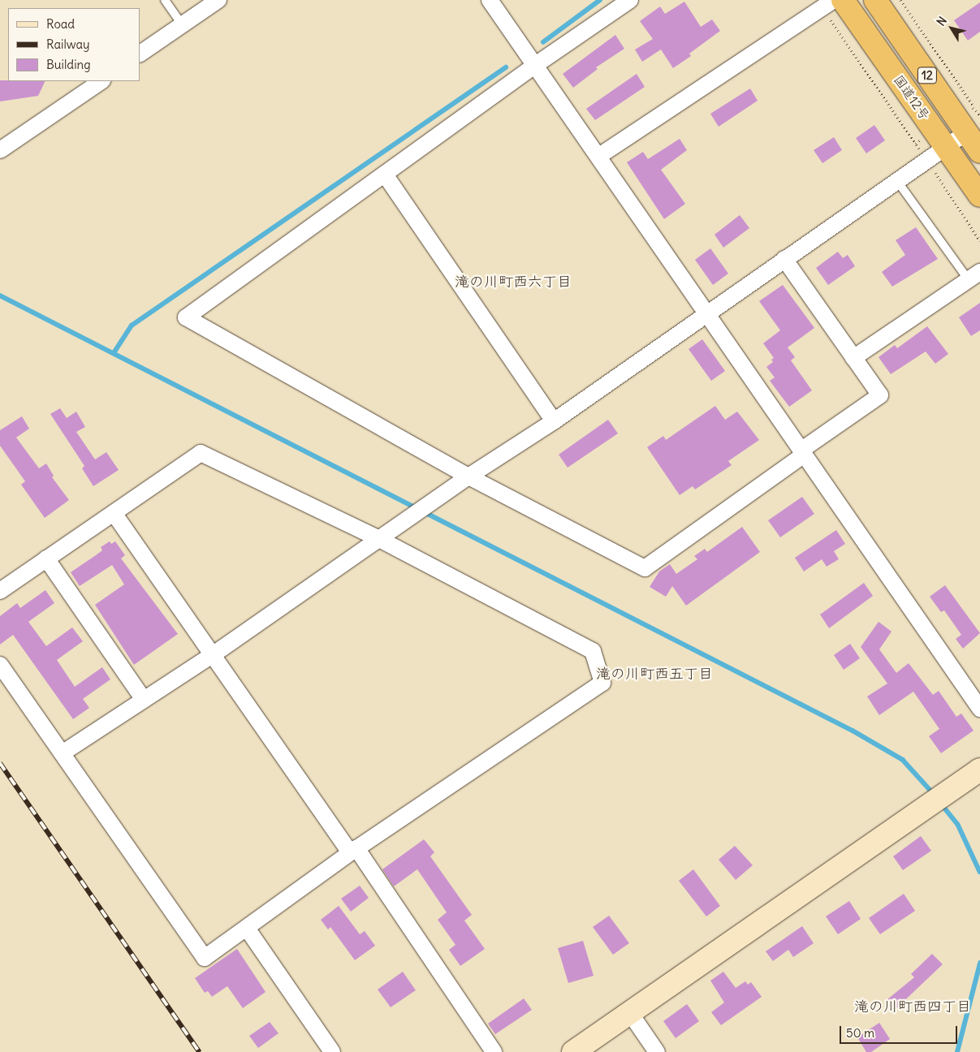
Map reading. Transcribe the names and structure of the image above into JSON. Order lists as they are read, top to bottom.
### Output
{
  "streets": {
    "highway": ["12", "国道12号"]
  },
  "districts": ["滝の川町西六丁目", "滝の川町西五丁目", "滝の川町西四丁目"],
  "legend": ["Road", "Railway", "Building"],
  "scale_bar": "50 m",
  "north": "top left"
}
